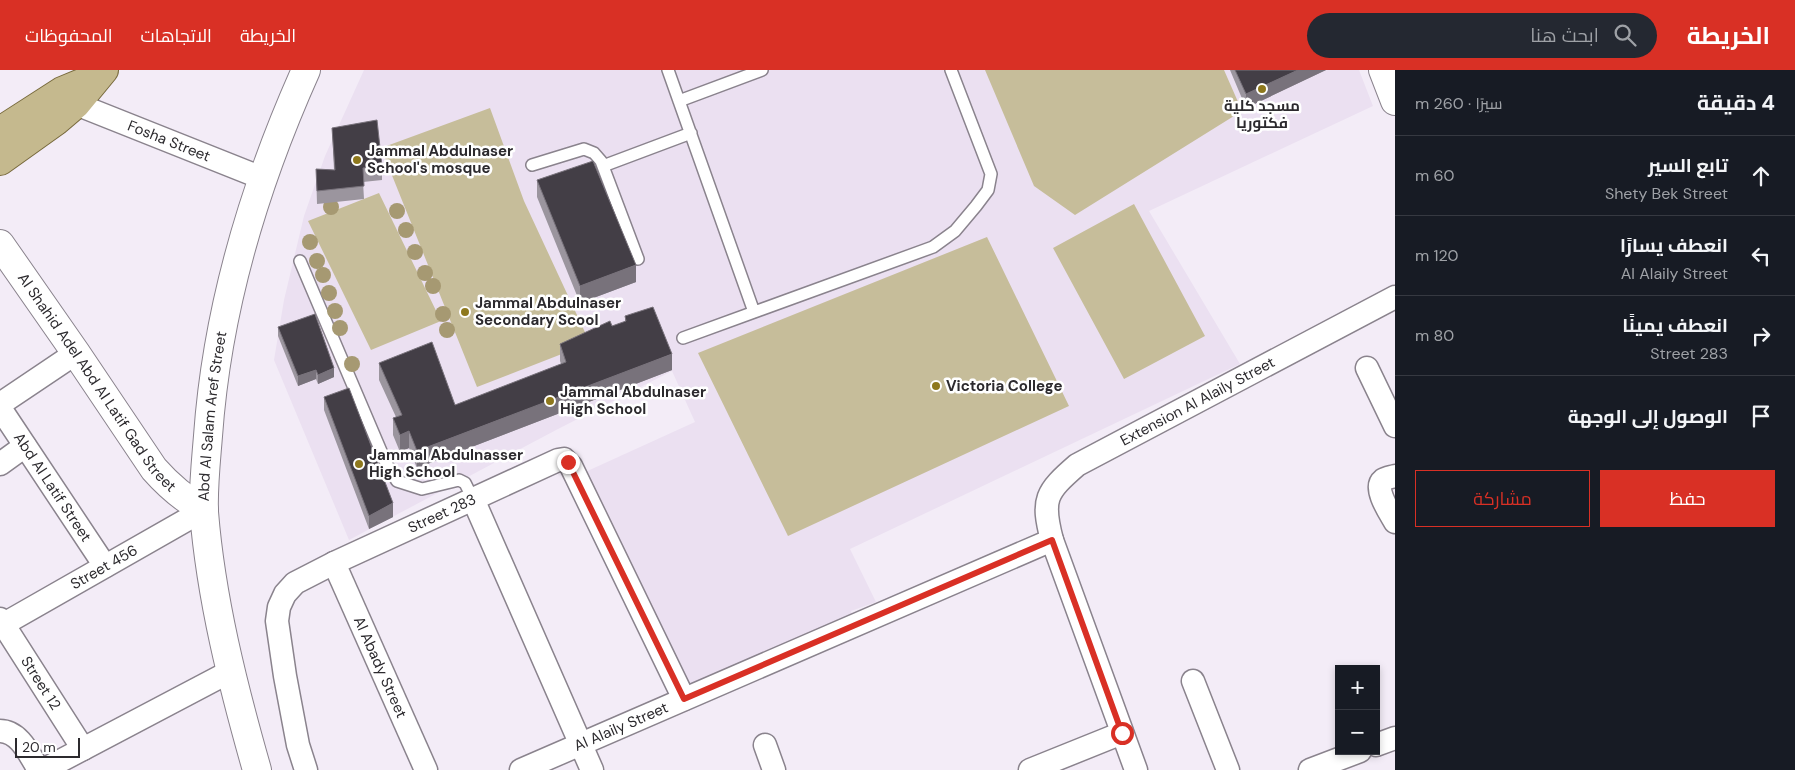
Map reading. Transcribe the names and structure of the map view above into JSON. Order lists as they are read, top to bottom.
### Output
{
  "streets": {
    "street": [
      "Fosha Street",
      "Al Shahid Adel Abd Al Latif Gad Street",
      "Extension Al Alaily Street",
      "Abd Al Salam Aref Street",
      "Abd Al Latif Street",
      "Street 283",
      "Street 456",
      "Al Abady Street",
      "Street 12",
      "Al Alaily Street"
    ]
  },
  "crossings": [
    ["Fosha Street", "Abd Al Salam Aref Street"],
    ["Al Shahid Adel Abd Al Latif Gad Street", "Abd Al Salam Aref Street"],
    ["Al Shahid Adel Abd Al Latif Gad Street", "Street 456"],
    ["Extension Al Alaily Street", "Al Alaily Street"],
    ["Abd Al Salam Aref Street", "Street 456"],
    ["Abd Al Latif Street", "Street 456"],
    ["Street 283", "Al Abady Street"],
    ["Street 283", "Al Alaily Street"],
    ["Street 456", "Street 12"]
  ],
  "places": [
    "مسجد كلية فكتوريا",
    "Jammal Abdulnaser School's mosque",
    "Jammal Abdulnaser Secondary Scool",
    "Victoria College",
    "Jammal Abdulnaser High School",
    "Jammal Abdulnasser High School"
  ],
  "scale_bar": "20 m",
  "page": {
    "header": "الخريطة",
    "search": "ابحث هنا",
    "nav": ["الخريطة", "الاتجاهات", "المحفوظات"],
    "heading": ["4 دقيقة", "سيرًا · 260 m"],
    "list": [
      ["تابع السير", "Shety Bek Street", "60 m"],
      ["انعطف يسارًا", "Al Alaily Street", "120 m"],
      ["انعطف يمينًا", "Street 283", "80 m"],
      "الوصول إلى الوجهة"
    ],
    "buttons": ["حفظ", "مشاركة"],
    "map_buttons": ["+", "−"],
    "scale": "20 m"
  }
}
